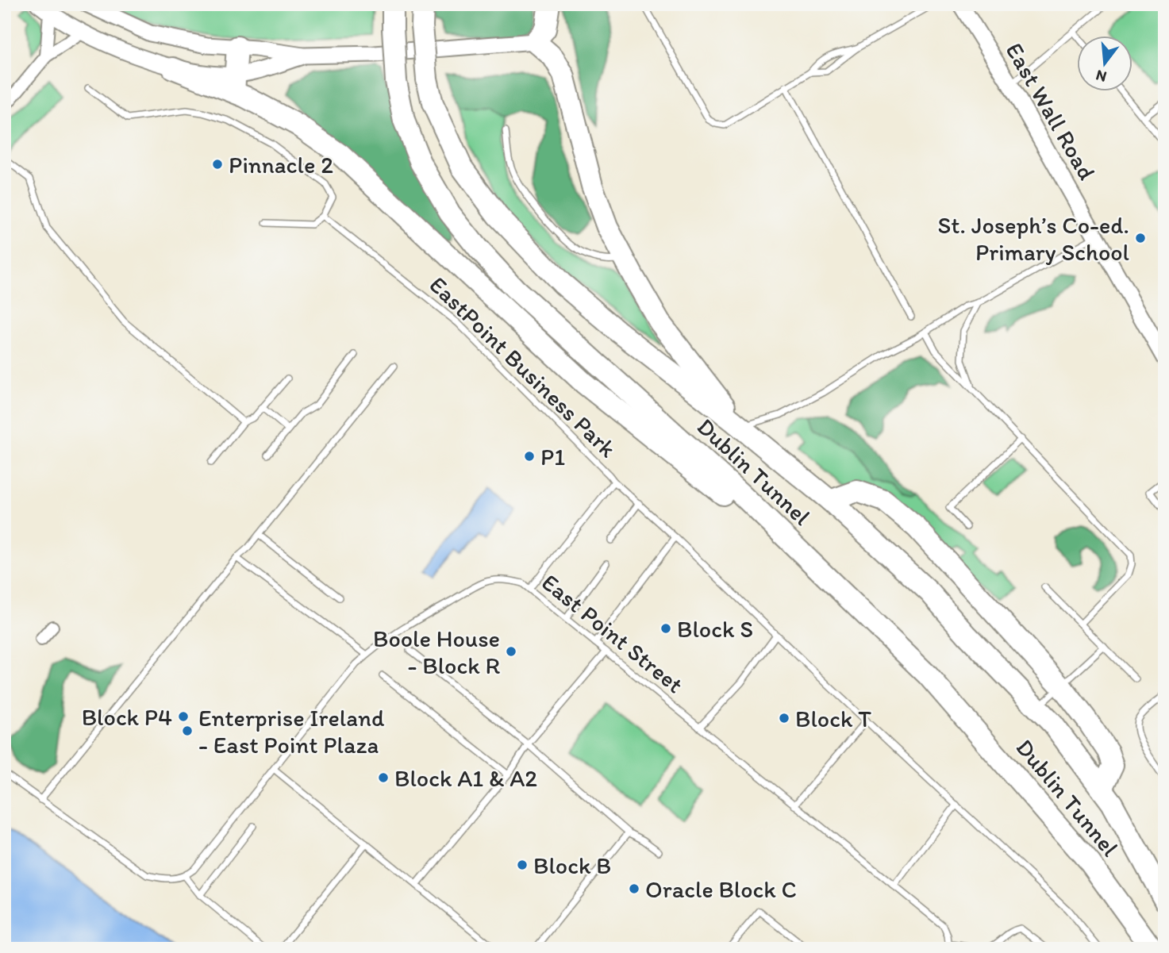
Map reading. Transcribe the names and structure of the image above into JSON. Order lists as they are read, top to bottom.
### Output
{
  "streets": {
    "highway": ["Dublin Tunnel"],
    "street": ["East Wall Road"],
    "lane": ["EastPoint Business Park", "East Point Street"]
  },
  "crossings": [
    ["EastPoint Business Park", "East Point Street"]
  ],
  "places": [
    "Pinnacle 2",
    "St. Joseph’s Co-ed. Primary School",
    "P1",
    "Block S",
    "Boole House - Block R",
    "Block P4",
    "Block T",
    "Enterprise Ireland - East Point Plaza",
    "Block A1 & A2",
    "Block B",
    "Oracle Block C"
  ],
  "north": "bottom"
}
